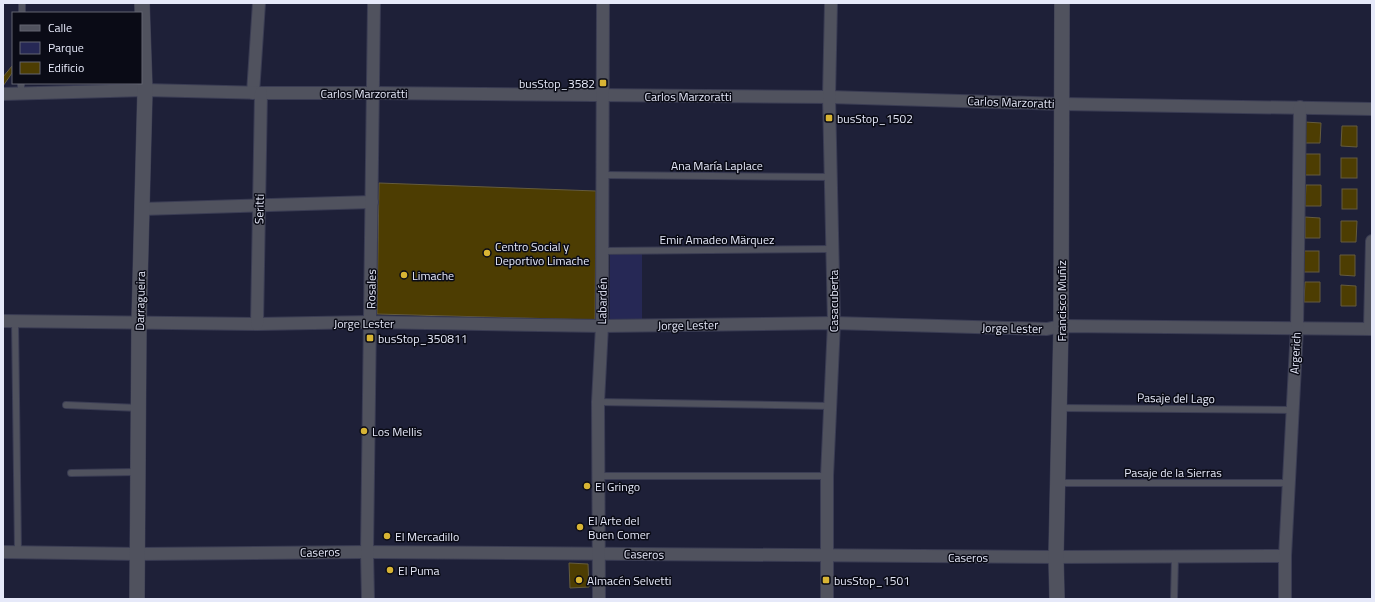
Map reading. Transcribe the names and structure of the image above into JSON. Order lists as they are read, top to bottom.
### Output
{
  "streets": {
    "street": [
      "Carlos Marzoratti",
      "Seritti",
      "Rosales",
      "Darragueira",
      "Labardén",
      "Casacuberta",
      "Francisco Muñiz",
      "Jorge Lester",
      "Argerich",
      "Caseros"
    ],
    "lane": [
      "Ana María Laplace",
      "Emir Amadeo Märquez",
      "Pasaje del Lago",
      "Pasaje de la Sierras"
    ]
  },
  "crossings": [
    ["Carlos Marzoratti", "Seritti"],
    ["Carlos Marzoratti", "Rosales"],
    ["Carlos Marzoratti", "Darragueira"],
    ["Carlos Marzoratti", "Labardén"],
    ["Carlos Marzoratti", "Casacuberta"],
    ["Carlos Marzoratti", "Francisco Muñiz"],
    ["Carlos Marzoratti", "Argerich"],
    ["Ana María Laplace", "Labardén"],
    ["Ana María Laplace", "Casacuberta"],
    ["Seritti", "Jorge Lester"],
    ["Emir Amadeo Märquez", "Labardén"],
    ["Emir Amadeo Märquez", "Casacuberta"],
    ["Rosales", "Jorge Lester"],
    ["Rosales", "Caseros"],
    ["Darragueira", "Jorge Lester"],
    ["Darragueira", "Caseros"],
    ["Labardén", "Jorge Lester"],
    ["Labardén", "Caseros"],
    ["Casacuberta", "Jorge Lester"],
    ["Casacuberta", "Caseros"],
    ["Francisco Muñiz", "Jorge Lester"],
    ["Francisco Muñiz", "Pasaje del Lago"],
    ["Francisco Muñiz", "Pasaje de la Sierras"],
    ["Francisco Muñiz", "Caseros"],
    ["Jorge Lester", "Argerich"],
    ["Argerich", "Pasaje del Lago"],
    ["Argerich", "Pasaje de la Sierras"],
    ["Argerich", "Caseros"]
  ],
  "places": {
    "transit": [
      "busStop_3582",
      "busStop_1502",
      "busStop_350811",
      "busStop_1501"
    ],
    "other": [
      "Centro Social y Deportivo Limache",
      "Limache",
      "Los Mellis",
      "El Gringo",
      "El Arte del Buen Comer",
      "El Mercadillo",
      "El Puma",
      "Almacén Selvetti"
    ]
  },
  "legend": ["Calle", "Parque", "Edificio"]
}
